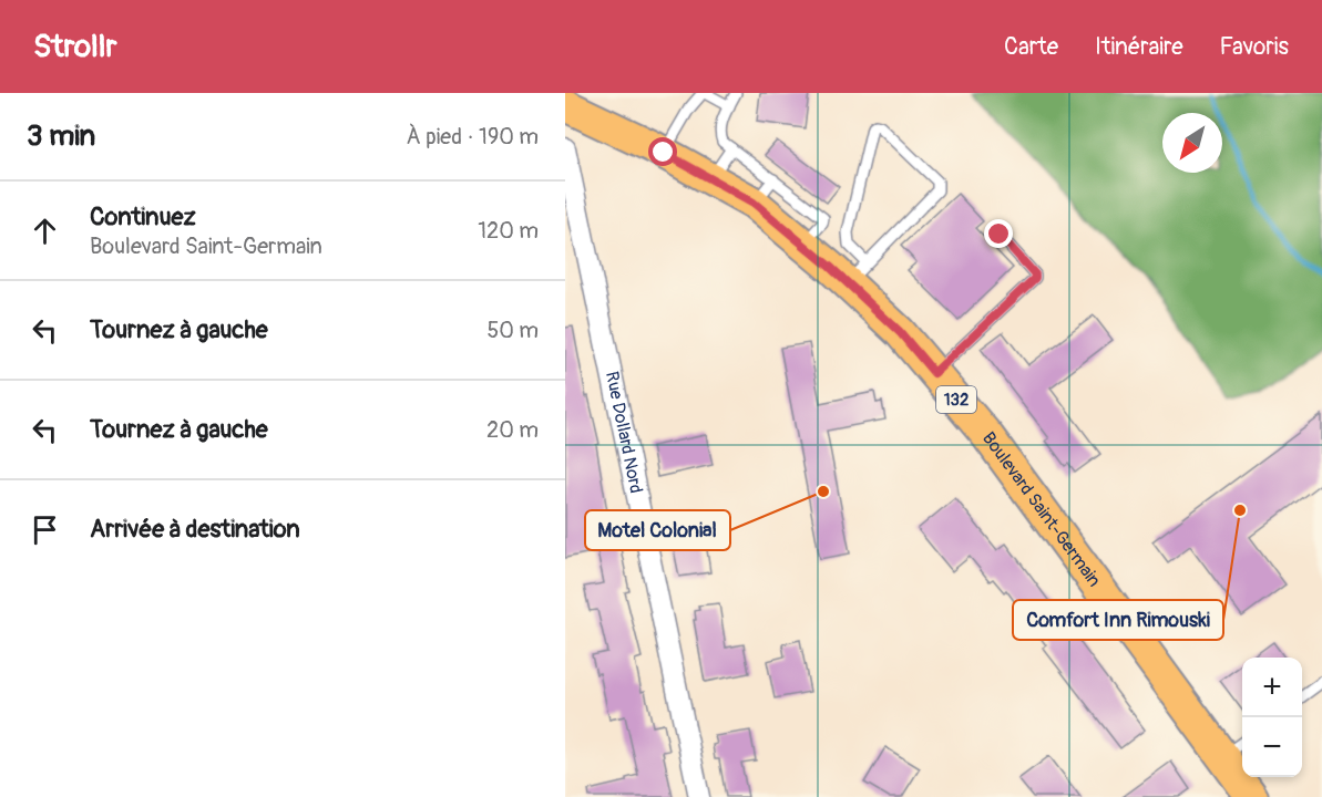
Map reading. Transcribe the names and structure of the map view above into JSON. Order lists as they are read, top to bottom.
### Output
{
  "streets": {
    "main road": ["132", "Boulevard Saint-Germain"],
    "street": ["Rue Dollard Nord"]
  },
  "places": ["Motel Colonial", "Comfort Inn Rimouski"],
  "north": "bottom left",
  "page": {
    "header": "Strollr",
    "nav": ["Carte", "Itinéraire", "Favoris"],
    "heading": ["3 min", "À pied · 190 m"],
    "list": [
      ["Continuez", "Boulevard Saint-Germain", "120 m"],
      ["Tournez à gauche", "50 m"],
      ["Tournez à gauche", "20 m"],
      "Arrivée à destination"
    ],
    "map_buttons": ["+", "−"]
  }
}
